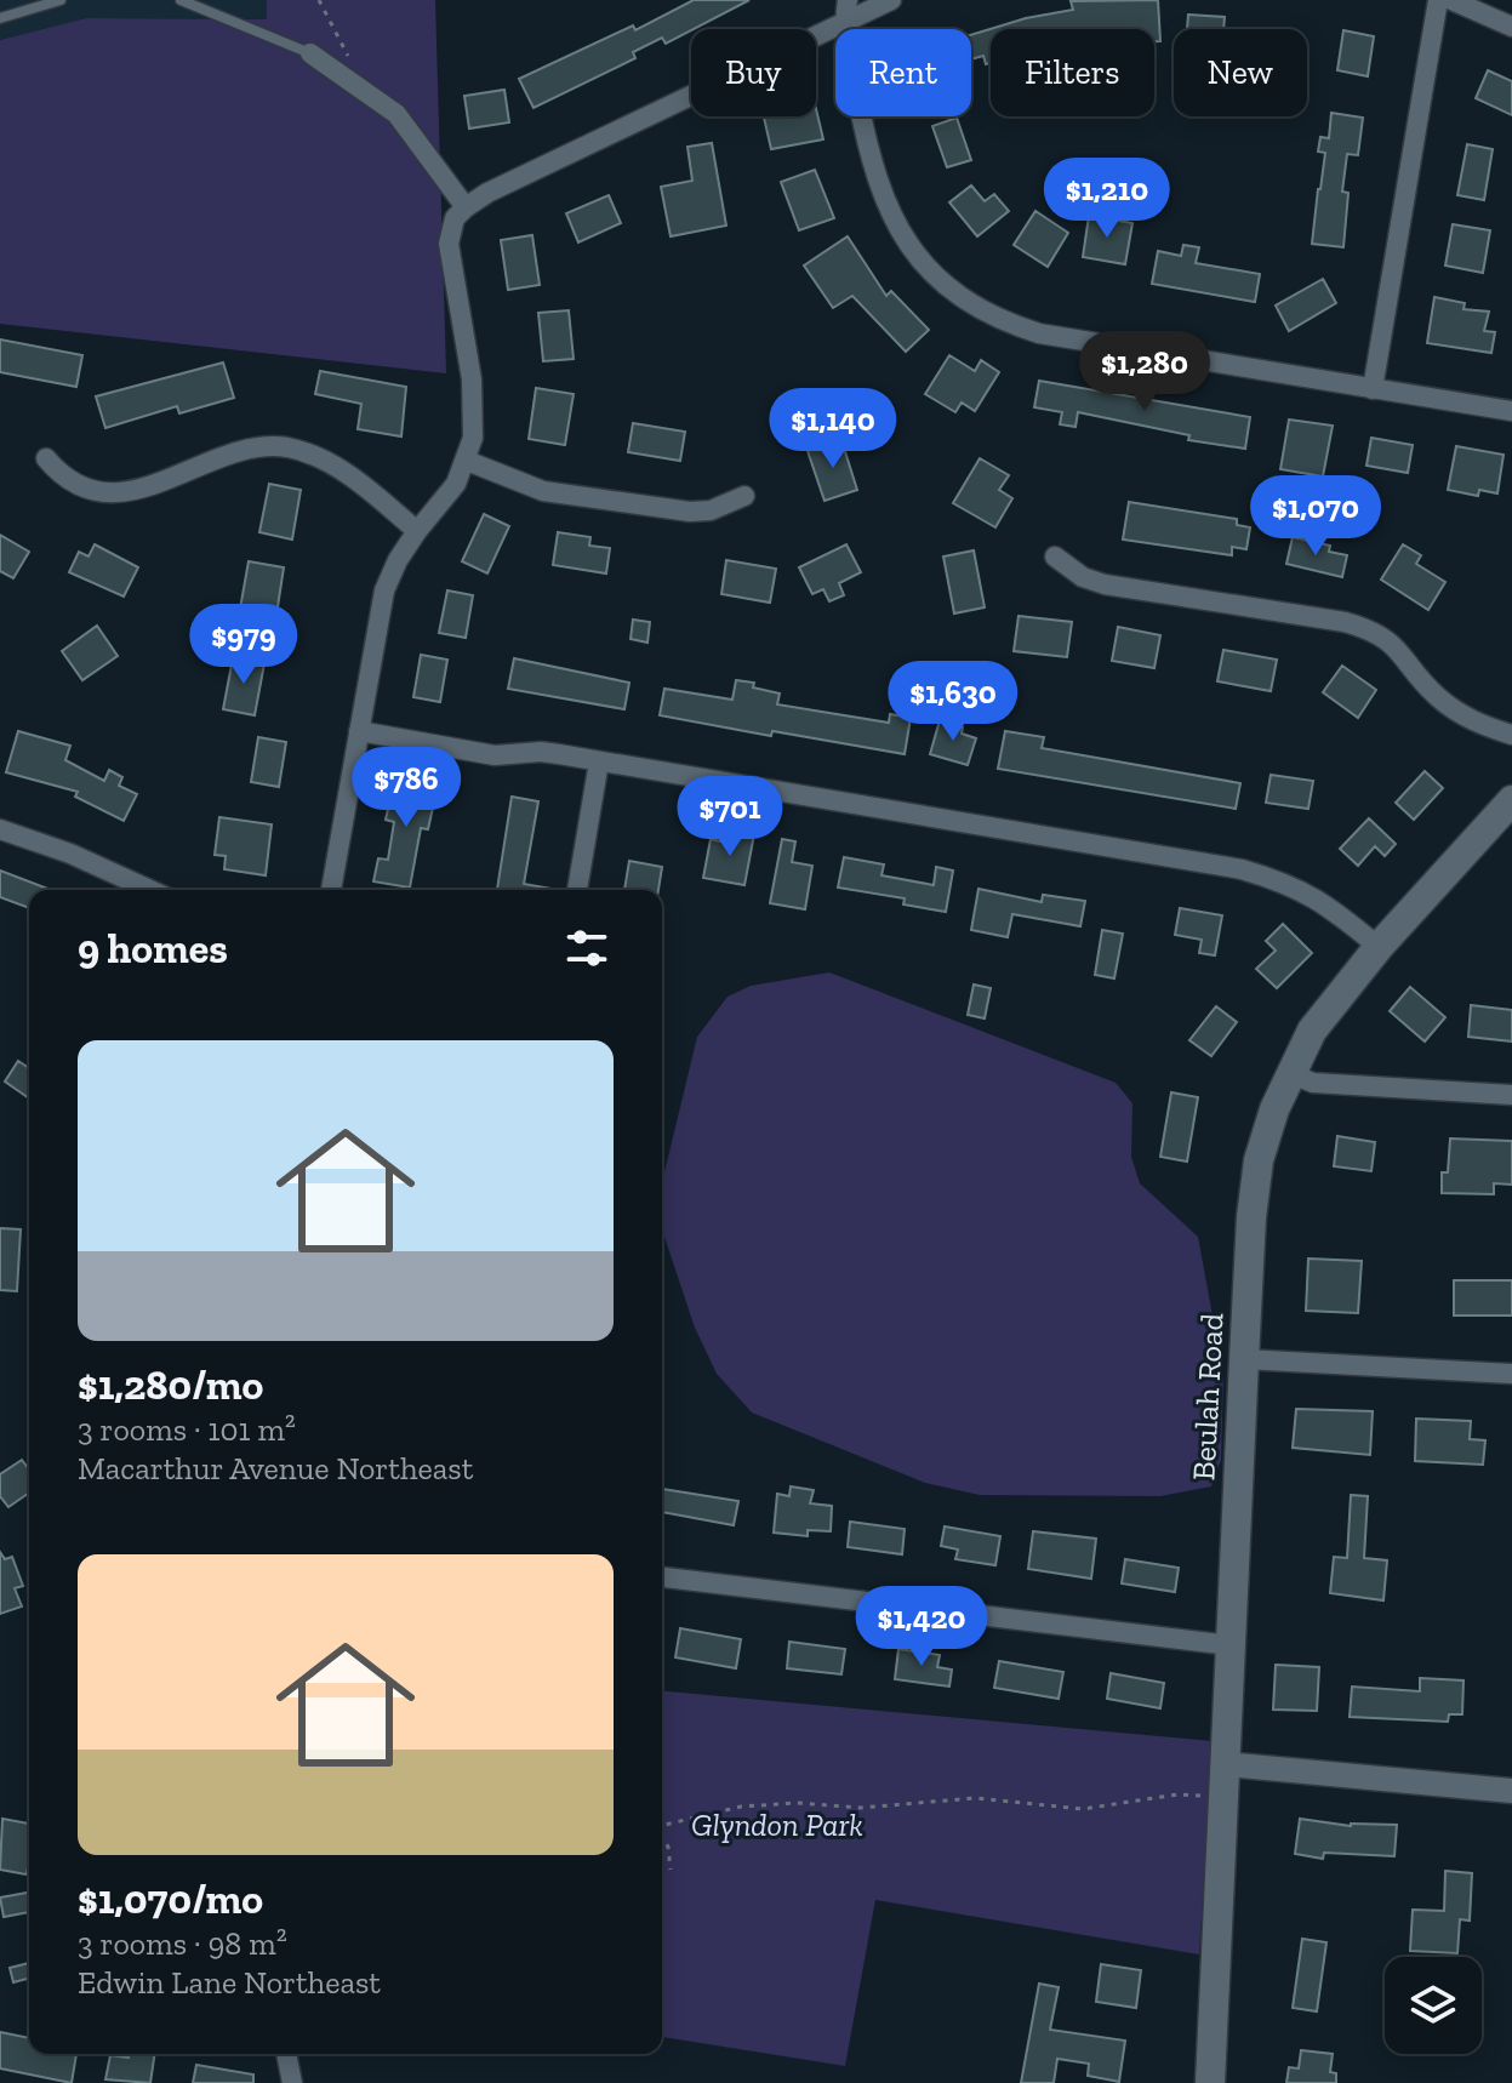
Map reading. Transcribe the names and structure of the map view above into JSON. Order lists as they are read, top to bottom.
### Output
{
  "streets": {
    "main road": ["Beulah Road"]
  },
  "parks": ["Glyndon Park"],
  "page": {
    "chip": [
      "Buy",
      "Rent",
      "Filters",
      "New"
    ],
    "price": [
      "$1,210",
      "$1,280",
      "$1,140",
      "$1,070",
      "$979",
      "$1,630",
      "$786",
      "$701",
      "$1,420"
    ],
    "heading": "9 homes",
    "list": [
      {
        "name": "$1,280/mo",
        "note": "3 rooms · 101 m² · Macarthur Avenue Northeast"
      },
      {
        "name": "$1,070/mo",
        "note": "3 rooms · 98 m² · Edwin Lane Northeast"
      }
    ]
  }
}
